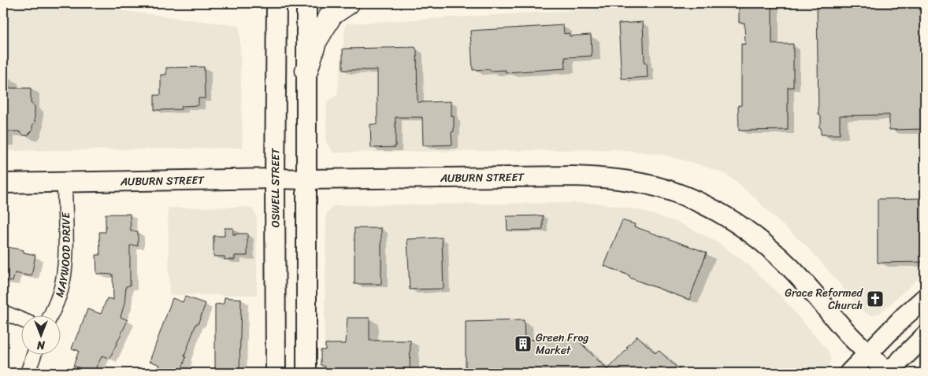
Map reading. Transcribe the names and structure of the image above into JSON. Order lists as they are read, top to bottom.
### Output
{
  "streets": {
    "main road": ["AUBURN STREET", "OSWELL STREET"],
    "street": ["MAYWOOD DRIVE"]
  },
  "crossings": [
    ["AUBURN STREET", "OSWELL STREET"],
    ["AUBURN STREET", "MAYWOOD DRIVE"]
  ],
  "places": {
    "church": ["Grace Reformed Church"],
    "building": ["Green Frog Market"]
  },
  "north": "bottom"
}
